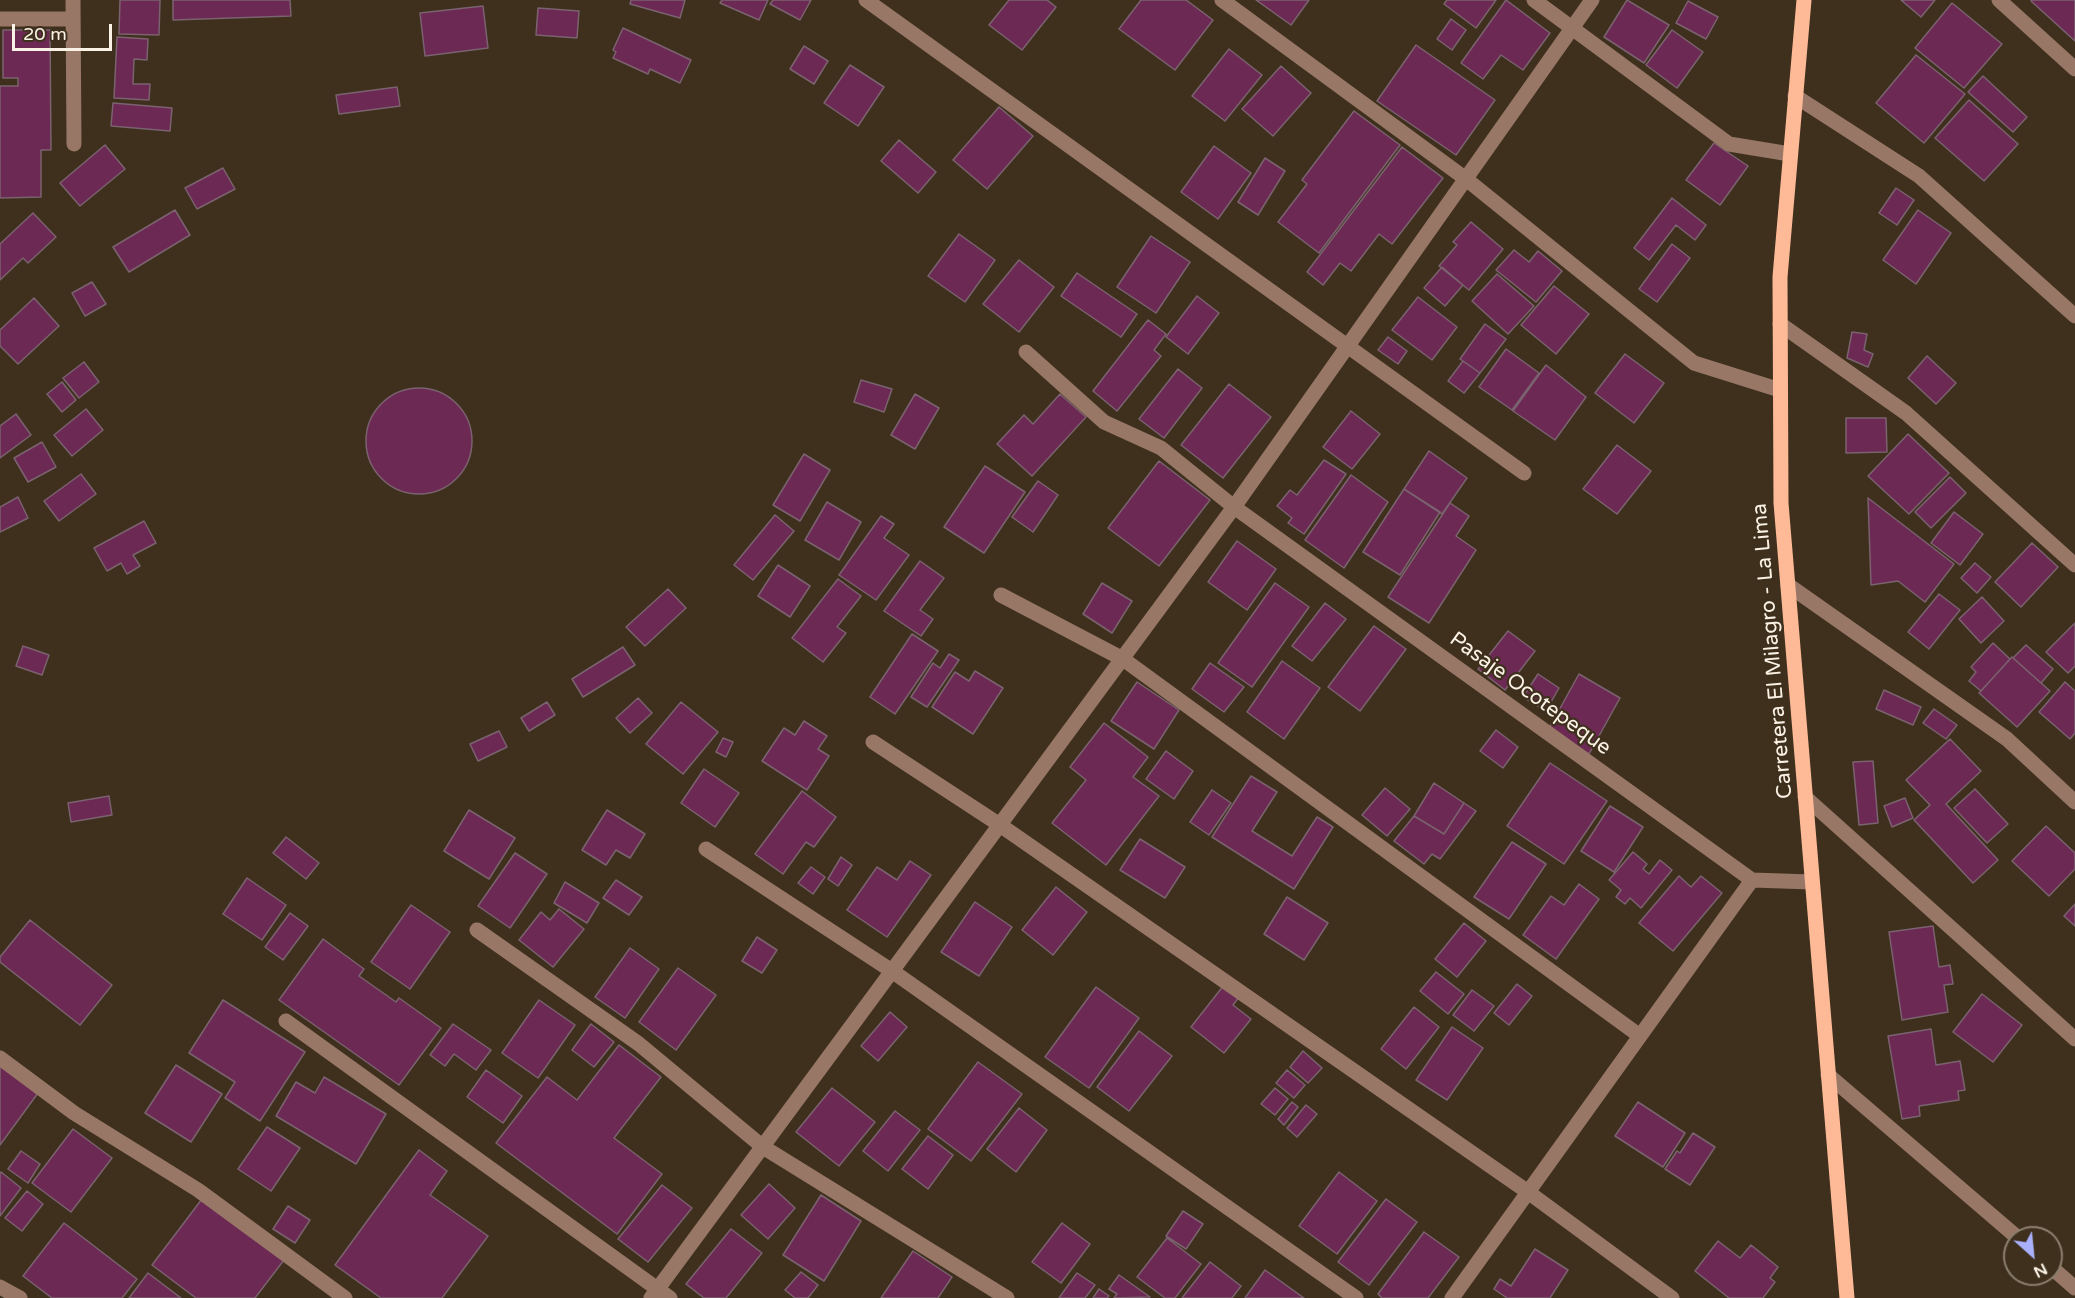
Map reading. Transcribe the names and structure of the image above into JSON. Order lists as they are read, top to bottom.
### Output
{
  "streets": {
    "main road": ["Carretera El Milagro - La Lima"],
    "street": ["Pasaje Ocotepeque"]
  },
  "scale_bar": "20 m",
  "north": "bottom right"
}
